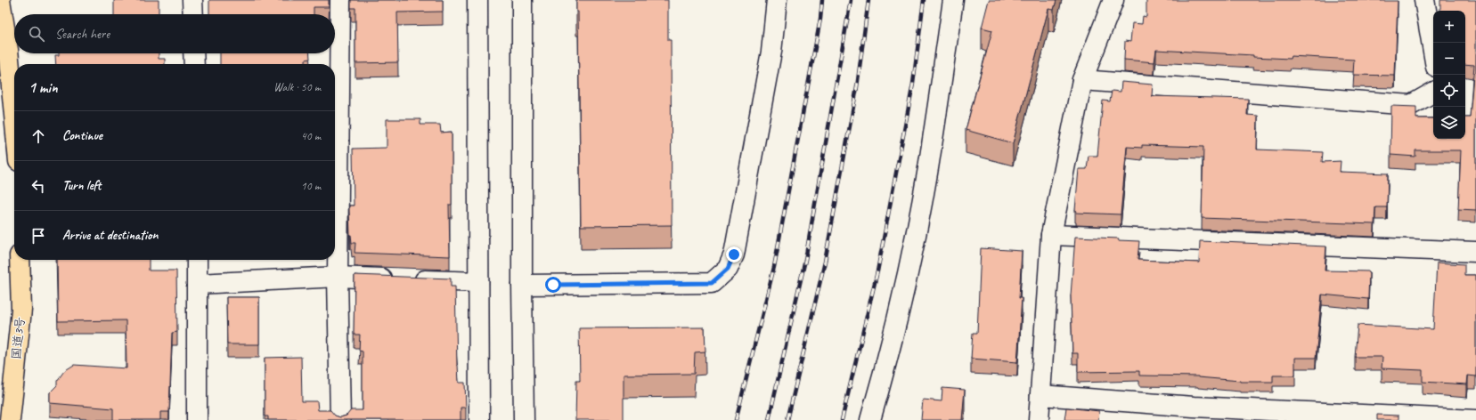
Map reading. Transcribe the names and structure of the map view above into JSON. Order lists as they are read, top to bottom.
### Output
{
  "streets": {
    "highway": ["国道3号"]
  },
  "page": {
    "map_buttons": ["+", "−"],
    "search": "Search here",
    "heading": ["1 min", "Walk · 50 m"],
    "list": [
      ["Continue", "40 m"],
      ["Turn left", "10 m"],
      "Arrive at destination"
    ]
  }
}
